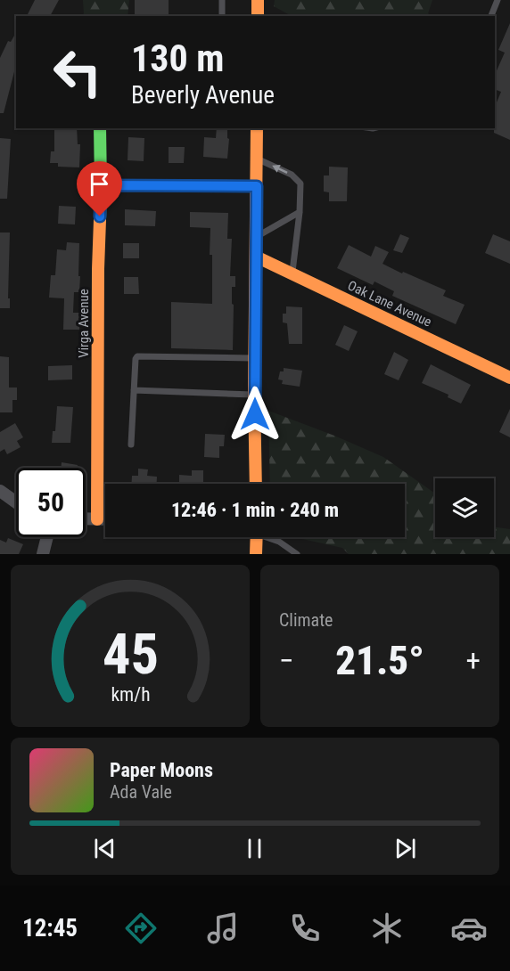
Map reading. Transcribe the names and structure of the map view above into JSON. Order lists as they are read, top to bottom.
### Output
{
  "streets": {
    "street": ["Oak Lane Avenue", "Virga Avenue"]
  },
  "page": {
    "turn": ["130 m", "Beverly Avenue"],
    "limit": "50",
    "trip": "12:46 · 1 min · 240 m",
    "tile": "Climate",
    "heat": ["−", "21.5°", "+"],
    "song": ["Paper Moons", "Ada Vale"],
    "tabs": "12:45",
    "gauge": ["45", "km/h"]
  }
}
